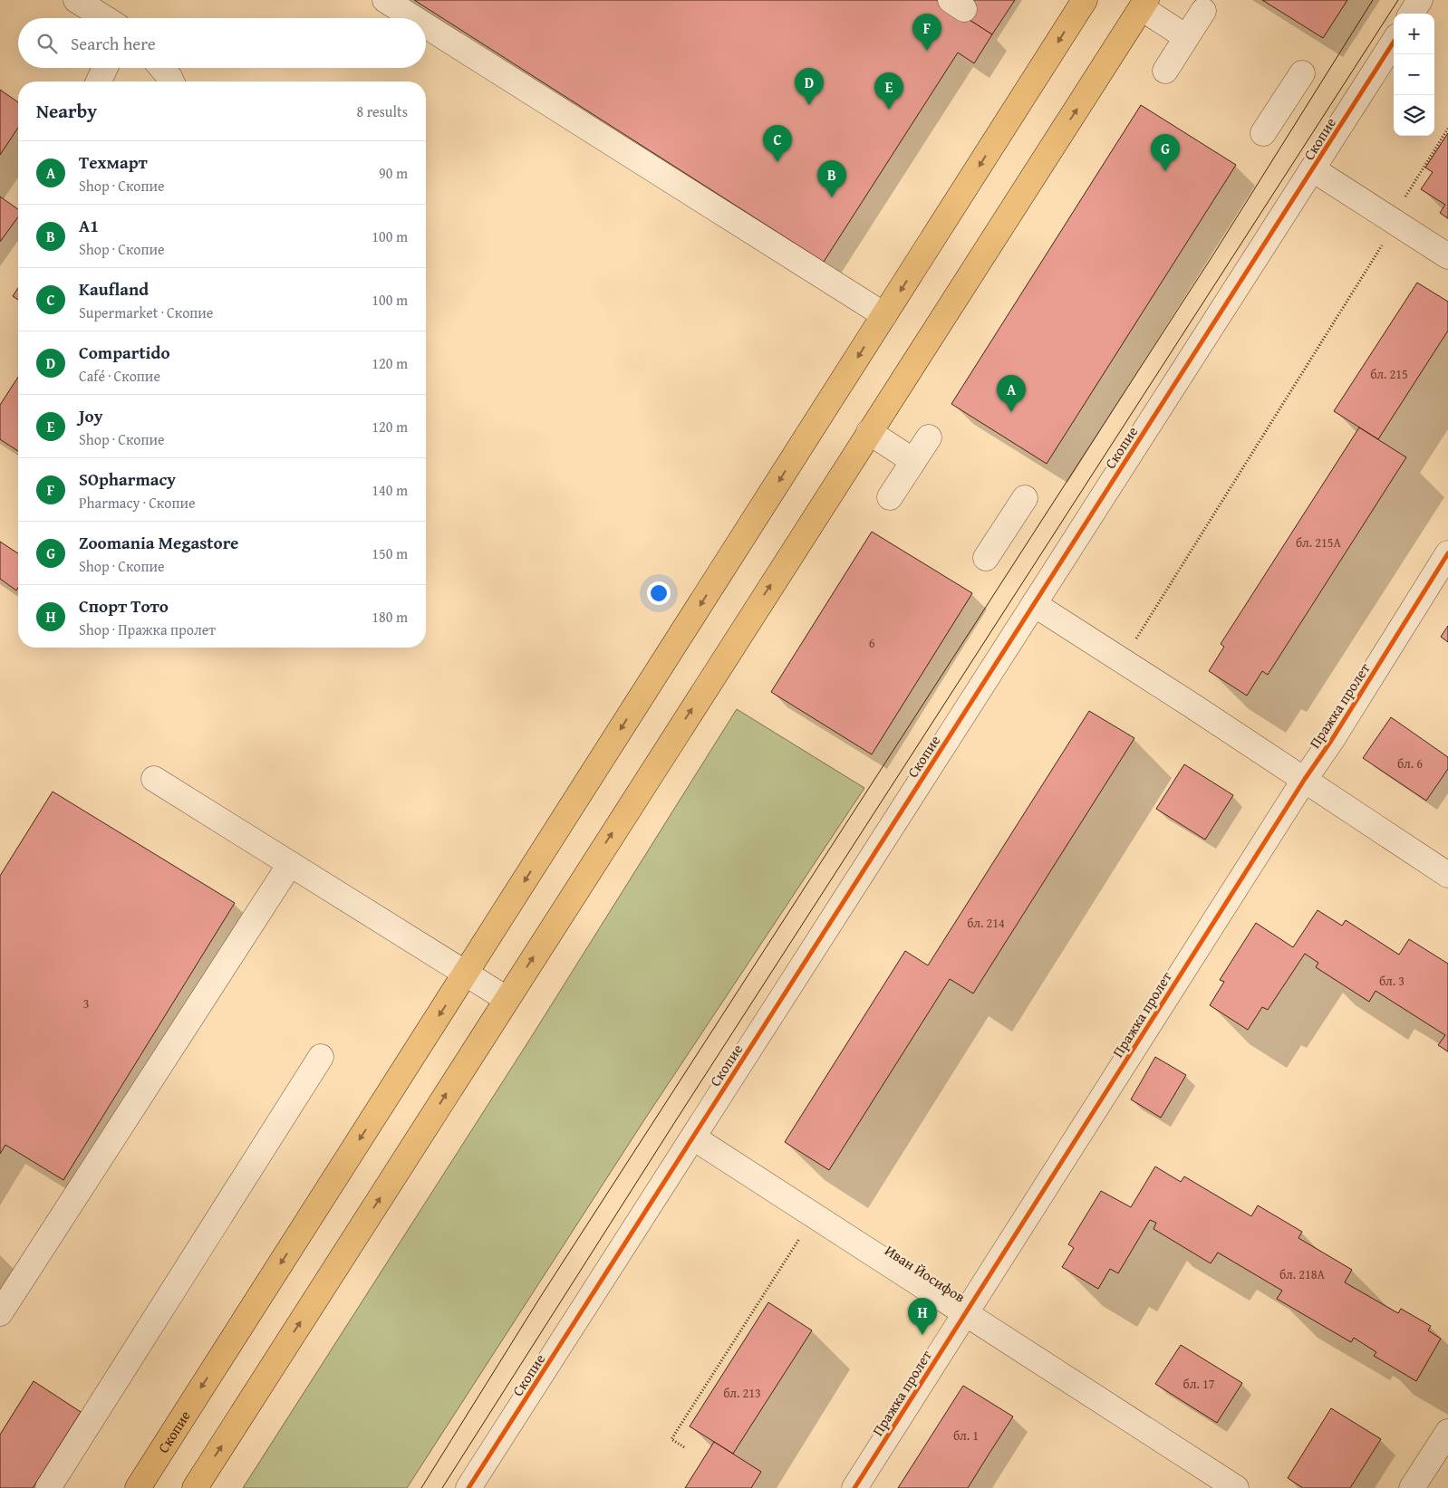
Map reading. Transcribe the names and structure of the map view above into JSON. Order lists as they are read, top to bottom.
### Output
{
  "streets": {
    "main road": ["Скопие"],
    "street": ["Пражка пролет", "Иван Йосифов"]
  },
  "crossings": [
    ["Скопие", "Иван Йосифов"],
    ["Пражка пролет", "Иван Йосифов"]
  ],
  "house_numbers": [
    "бл. 215",
    "бл. 215А",
    "6",
    "бл. 6",
    "бл. 214",
    "бл. 3",
    "3",
    "бл. 218А",
    "бл. 17",
    "бл. 213",
    "бл. 1"
  ],
  "page": {
    "map_buttons": ["+", "−"],
    "pins": [
      "F",
      "D",
      "E",
      "C",
      "G",
      "B",
      "A",
      "H"
    ],
    "search": "Search here",
    "heading": ["Nearby", "8 results"],
    "list": [
      {
        "mark": "A",
        "name": "Техмарт",
        "note": "Shop · Скопие",
        "value": "90 m"
      },
      {
        "mark": "B",
        "name": "A1",
        "note": "Shop · Скопие",
        "value": "100 m"
      },
      {
        "mark": "C",
        "name": "Kaufland",
        "note": "Supermarket · Скопие",
        "value": "100 m"
      },
      {
        "mark": "D",
        "name": "Compartido",
        "note": "Café · Скопие",
        "value": "120 m"
      },
      {
        "mark": "E",
        "name": "Joy",
        "note": "Shop · Скопие",
        "value": "120 m"
      },
      {
        "mark": "F",
        "name": "SOpharmacy",
        "note": "Pharmacy · Скопие",
        "value": "140 m"
      },
      {
        "mark": "G",
        "name": "Zoomania Megastore",
        "note": "Shop · Скопие",
        "value": "150 m"
      },
      {
        "mark": "H",
        "name": "Спорт Тото",
        "note": "Shop · Пражка пролет",
        "value": "180 m"
      }
    ]
  }
}
